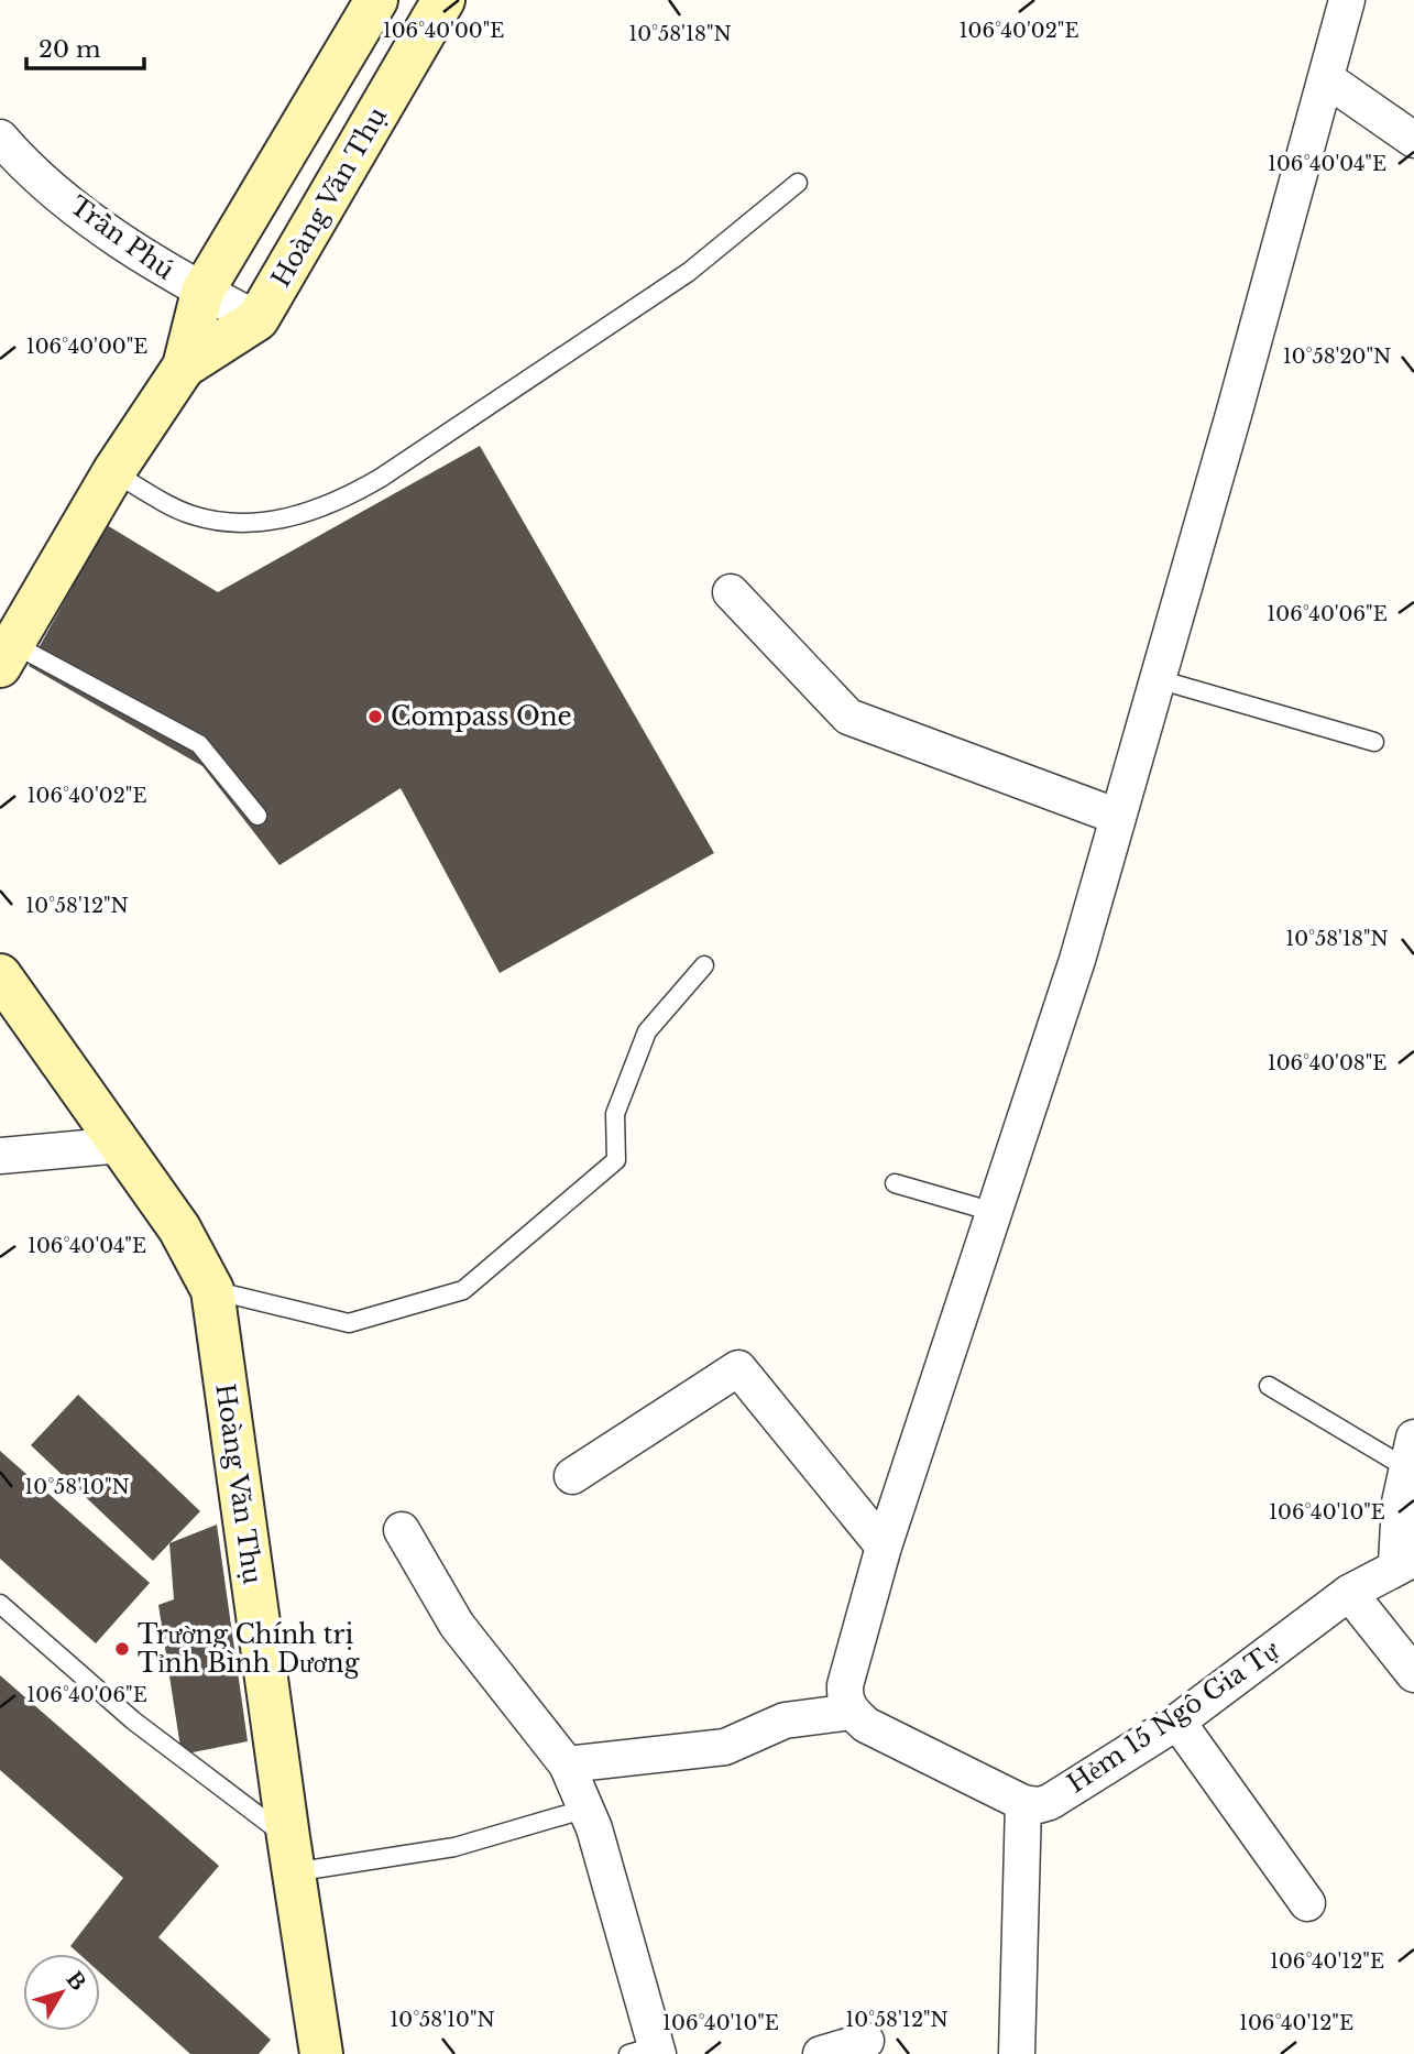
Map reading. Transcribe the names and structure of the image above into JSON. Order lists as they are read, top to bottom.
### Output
{
  "streets": {
    "street": ["Hoàng Văn Thụ", "Trần Phú", "Hẻm 15 Ngô Gia Tự"]
  },
  "crossings": [
    ["Hoàng Văn Thụ", "Trần Phú"]
  ],
  "places": ["Compass One", "Trường Chính trị Tỉnh Bình Dương"],
  "scale_bar": "20 m",
  "north": "top right",
  "coordinates": [
    "106°40'00\"E",
    "106°40'02\"E",
    "10°58'18\"N",
    "106°40'04\"E",
    "10°58'20\"N",
    "106°40'06\"E",
    "10°58'12\"N",
    "106°40'08\"E",
    "10°58'10\"N",
    "106°40'10\"E",
    "106°40'12\"E"
  ]
}
